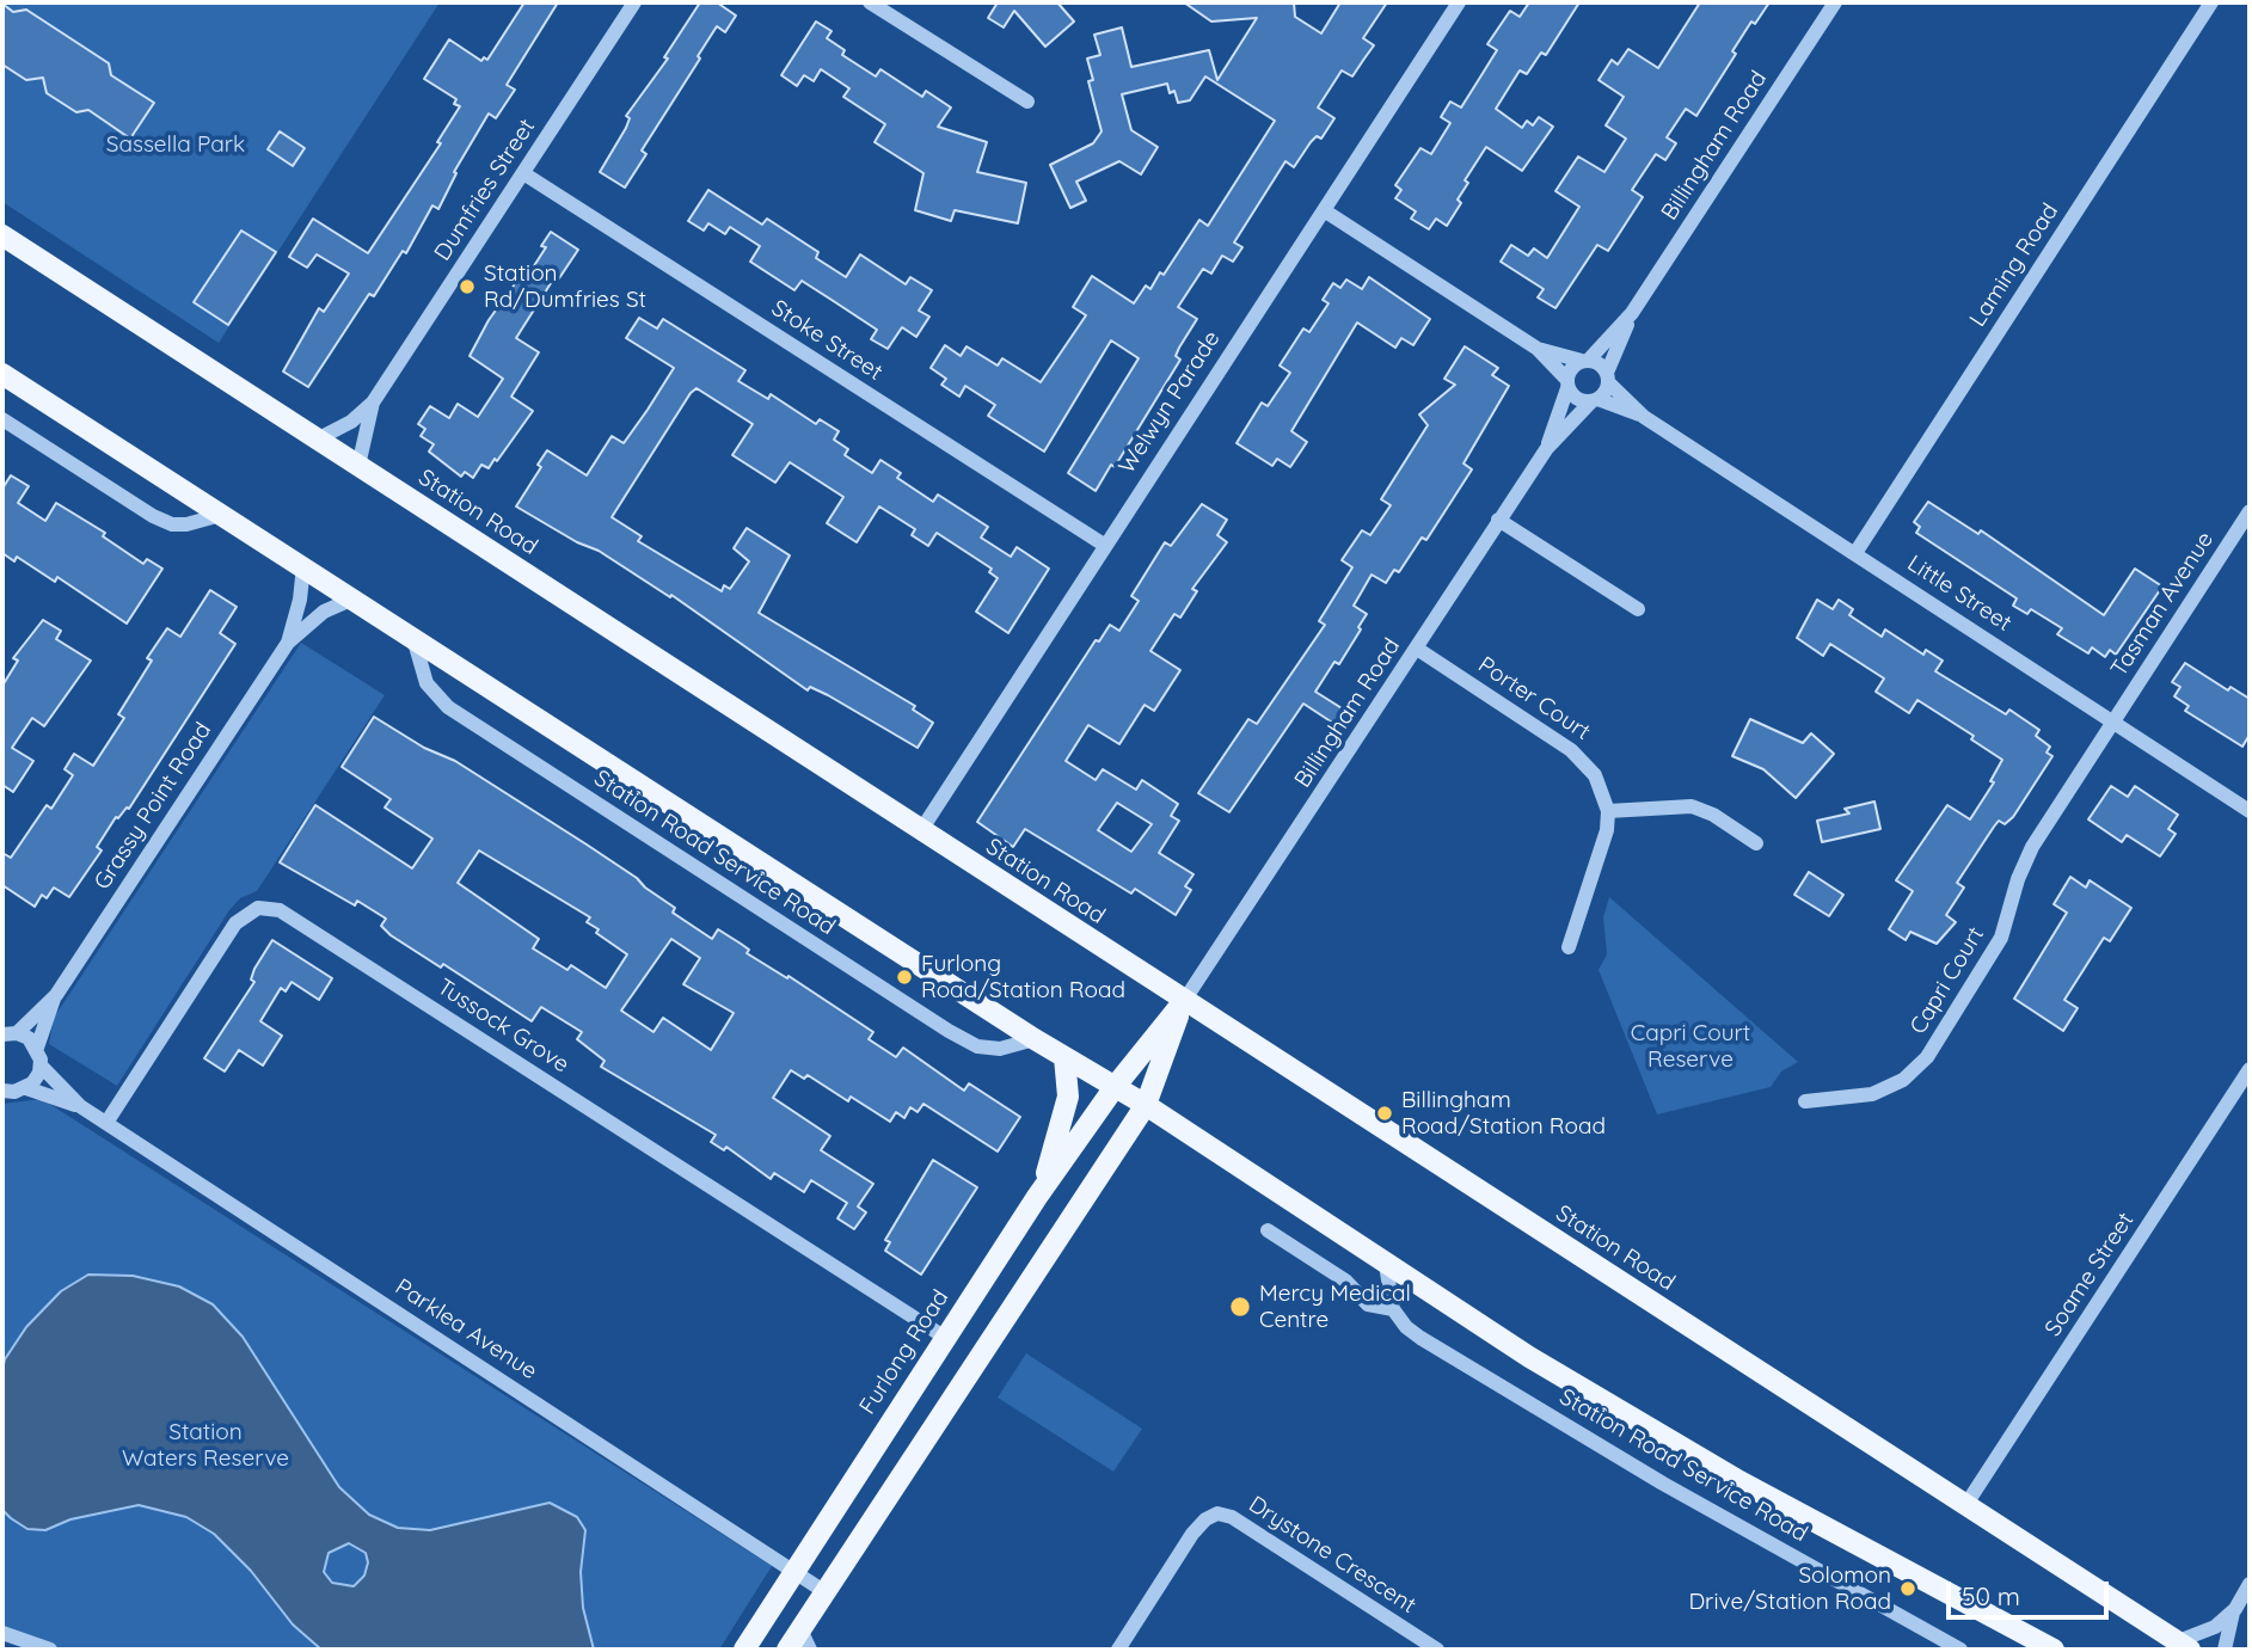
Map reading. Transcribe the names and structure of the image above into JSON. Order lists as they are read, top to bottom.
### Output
{
  "streets": {
    "main road": ["Station Road", "Furlong Road"],
    "street": [
      "Billingham Road",
      "Dumfries Street",
      "Laming Road",
      "Stoke Street",
      "Welwyn Parade",
      "Little Street",
      "Tasman Avenue",
      "Porter Court",
      "Grassy Point Road",
      "Station Road Service Road",
      "Capri Court",
      "Tussock Grove",
      "Soame Street",
      "Parklea Avenue",
      "Drystone Crescent"
    ]
  },
  "crossings": [
    ["Billingham Road", "Station Road"],
    ["Billingham Road", "Little Street"],
    ["Billingham Road", "Porter Court"],
    ["Billingham Road", "Furlong Road"],
    ["Dumfries Street", "Stoke Street"],
    ["Dumfries Street", "Station Road"],
    ["Laming Road", "Little Street"],
    ["Stoke Street", "Welwyn Parade"],
    ["Welwyn Parade", "Station Road"],
    ["Station Road", "Soame Street"],
    ["Station Road", "Furlong Road"],
    ["Little Street", "Tasman Avenue"],
    ["Little Street", "Capri Court"],
    ["Tasman Avenue", "Capri Court"],
    ["Tussock Grove", "Parklea Avenue"],
    ["Tussock Grove", "Furlong Road"],
    ["Parklea Avenue", "Furlong Road"]
  ],
  "parks": ["Sassella Park", "Capri Court Reserve", "Station Waters Reserve"],
  "places": [
    "Station Rd/Dumfries St",
    "Furlong Road/Station Road",
    "Billingham Road/Station Road",
    "Mercy Medical Centre",
    "Solomon Drive/Station Road"
  ],
  "scale_bar": "50 m"
}
